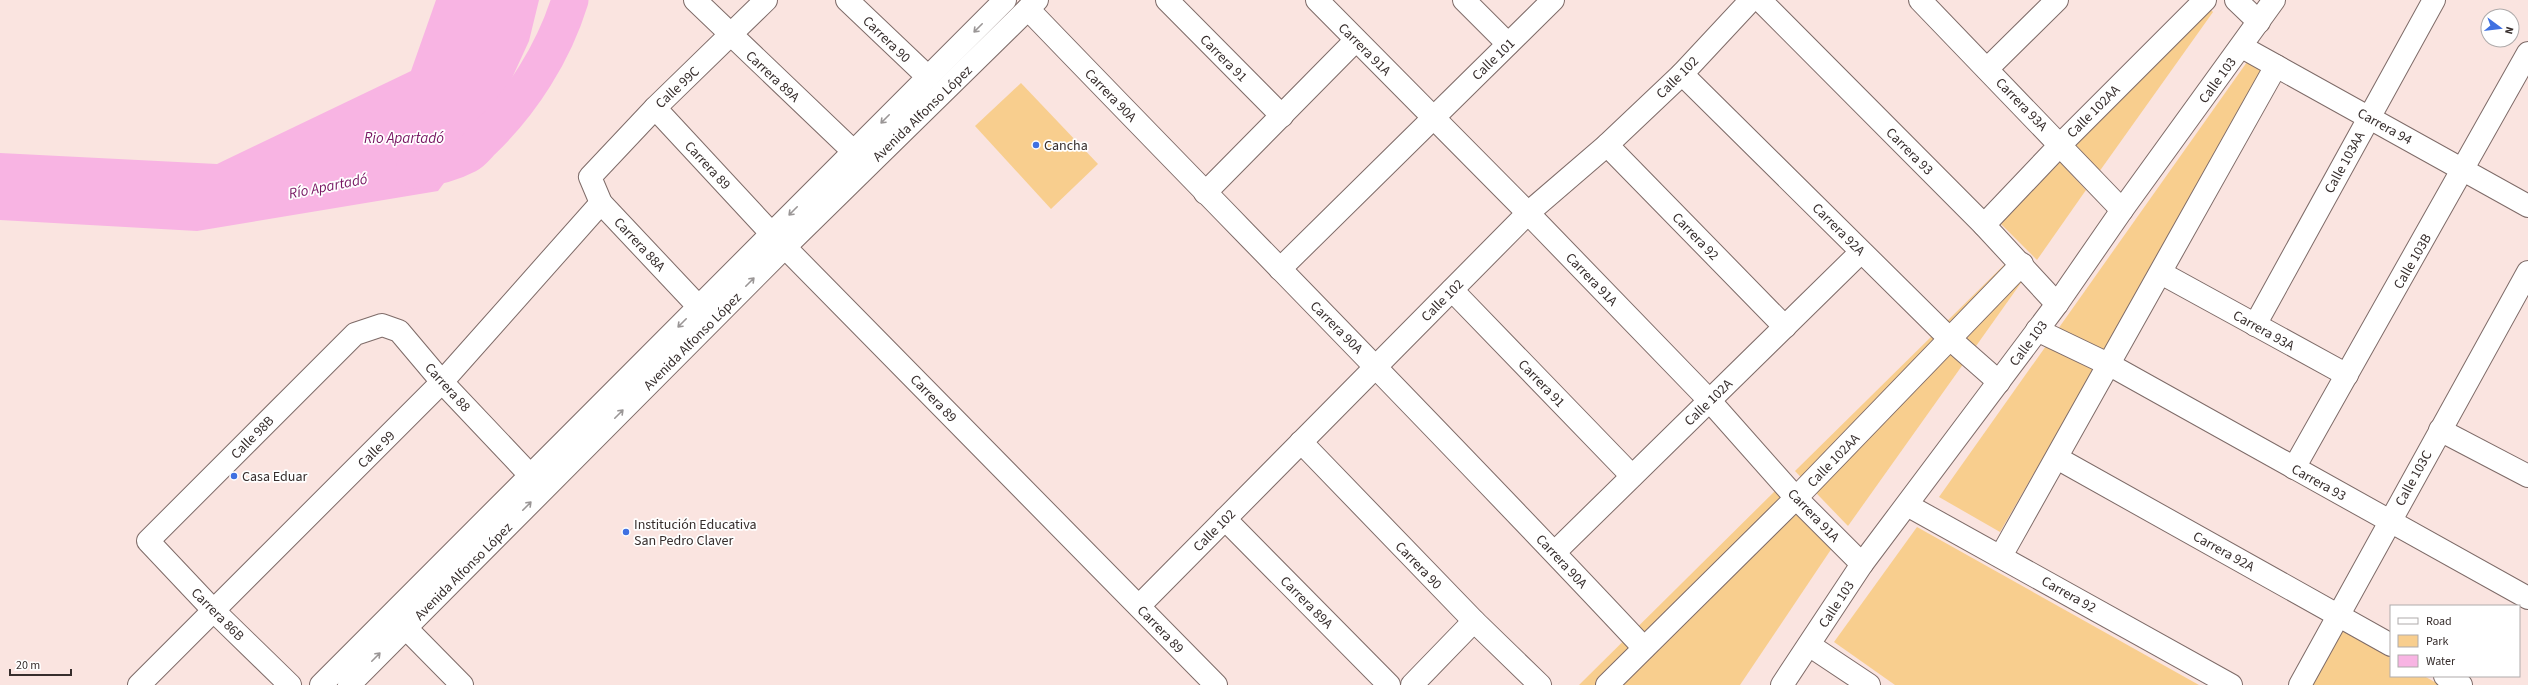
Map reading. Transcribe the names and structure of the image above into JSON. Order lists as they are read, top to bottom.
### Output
{
  "streets": {
    "street": [
      "Carrera 90",
      "Carrera 91A",
      "Carrera 91",
      "Calle 101",
      "Carrera 89A",
      "Calle 102",
      "Calle 103",
      "Calle 99C",
      "Carrera 90A",
      "Carrera 93A",
      "Calle 102AA",
      "Avenida Alfonso López",
      "Carrera 94",
      "Carrera 93",
      "Calle 103AA",
      "Carrera 89",
      "Carrera 92A",
      "Carrera 92",
      "Carrera 88A",
      "Calle 103B",
      "Carrera 88",
      "Calle 102A",
      "Calle 98B",
      "Calle 99",
      "Calle 103C",
      "Carrera 86B"
    ]
  },
  "crossings": [
    ["Carrera 90", "Calle 102"],
    ["Carrera 90", "Avenida Alfonso López"],
    ["Carrera 91A", "Calle 101"],
    ["Carrera 91A", "Calle 102"],
    ["Carrera 91A", "Calle 103"],
    ["Carrera 91A", "Calle 102AA"],
    ["Carrera 91A", "Calle 102A"],
    ["Carrera 91", "Calle 102"],
    ["Carrera 91", "Calle 102A"],
    ["Calle 101", "Carrera 90A"],
    ["Carrera 89A", "Calle 102"],
    ["Carrera 89A", "Calle 99C"],
    ["Carrera 89A", "Avenida Alfonso López"],
    ["Calle 102", "Carrera 90A"],
    ["Calle 102", "Carrera 89"],
    ["Calle 102", "Carrera 92A"],
    ["Calle 102", "Carrera 92"],
    ["Calle 103", "Carrera 93A"],
    ["Calle 103", "Carrera 94"],
    ["Calle 103", "Carrera 93"],
    ["Calle 103", "Carrera 92A"],
    ["Calle 103", "Carrera 92"],
    ["Calle 99C", "Carrera 89"],
    ["Calle 99C", "Carrera 88A"],
    ["Carrera 90A", "Calle 102AA"],
    ["Carrera 90A", "Avenida Alfonso López"],
    ["Carrera 90A", "Calle 102A"],
    ["Carrera 93A", "Calle 102AA"],
    ["Carrera 93A", "Calle 103AA"],
    ["Carrera 93A", "Calle 103B"],
    ["Calle 102AA", "Carrera 93"],
    ["Calle 102AA", "Carrera 92A"],
    ["Avenida Alfonso López", "Carrera 89"],
    ["Avenida Alfonso López", "Carrera 88A"],
    ["Avenida Alfonso López", "Carrera 88"],
    ["Carrera 94", "Calle 103AA"],
    ["Carrera 94", "Calle 103B"],
    ["Carrera 93", "Calle 103B"],
    ["Carrera 93", "Calle 103C"],
    ["Carrera 92A", "Calle 102A"],
    ["Carrera 92A", "Calle 103C"],
    ["Carrera 92", "Calle 102A"],
    ["Carrera 88A", "Calle 99"],
    ["Carrera 88", "Calle 98B"],
    ["Carrera 88", "Calle 99"],
    ["Calle 98B", "Carrera 86B"],
    ["Calle 99", "Carrera 86B"]
  ],
  "water": ["Rio Apartadó", "Río Apartadó"],
  "places": ["Cancha", "Casa Eduar", "Institución Educativa San Pedro Claver"],
  "legend": ["Road", "Park", "Water"],
  "scale_bar": "20 m",
  "north": "right"
}
